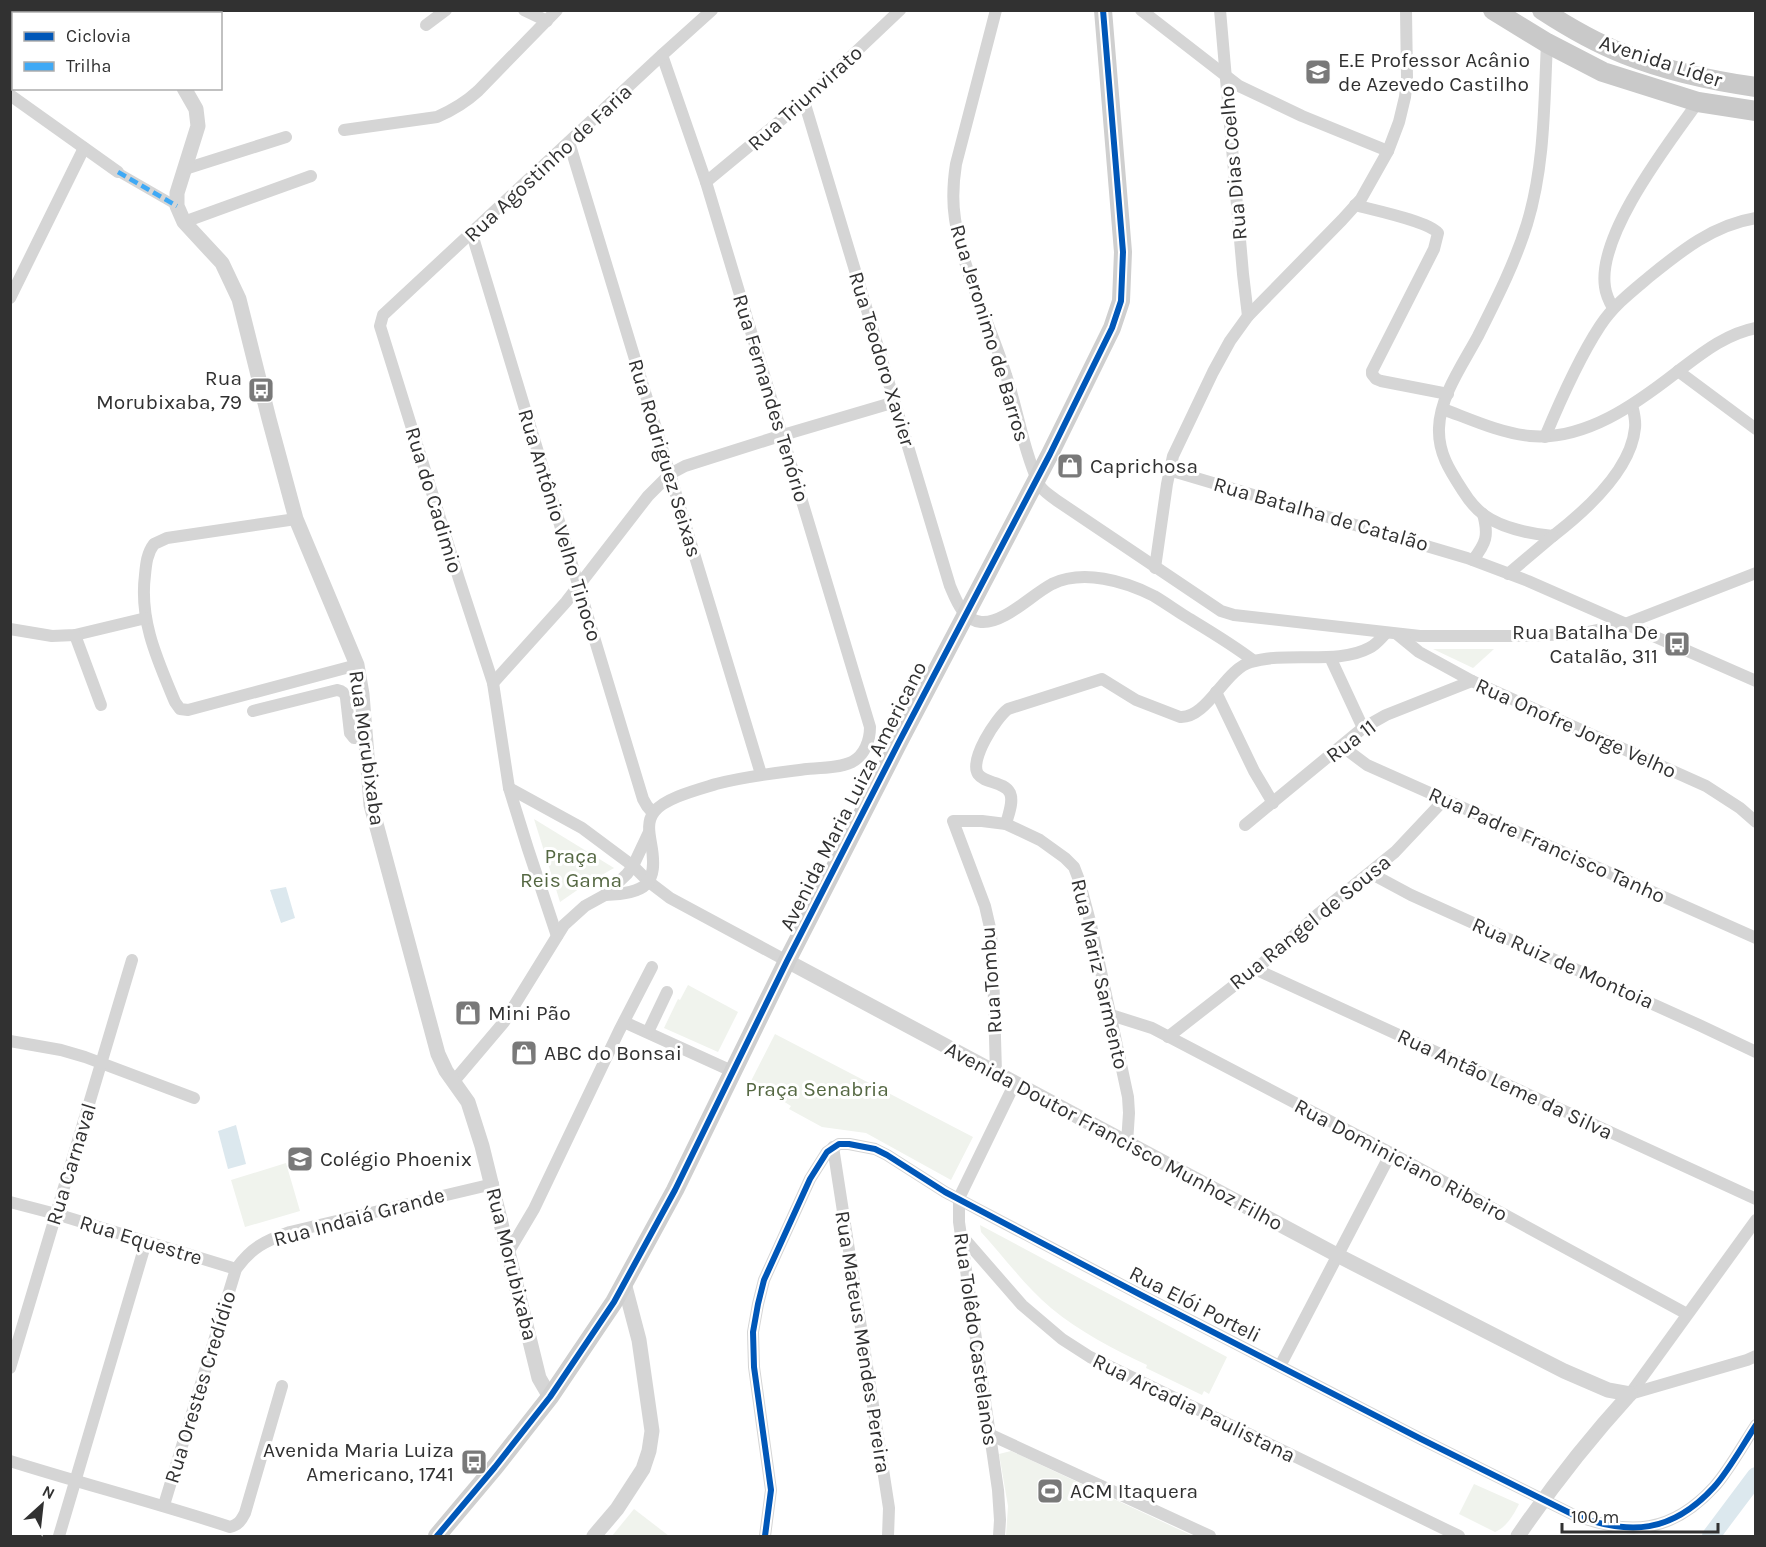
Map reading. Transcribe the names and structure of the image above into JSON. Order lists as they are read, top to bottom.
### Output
{
  "streets": {
    "main road": ["Avenida Líder", "Avenida Maria Luiza Americano"],
    "street": [
      "Rua Triunvirato",
      "Rua Agostinho de Faria",
      "Rua Dias Coelho",
      "Rua Jeronimo de Barros",
      "Rua Teodoro Xavier",
      "Rua Fernandes Tenório",
      "Rua Rodriguez Seixas",
      "Rua do Cadimio",
      "Rua Batalha de Catalão",
      "Rua Antônio Velho Tinoco",
      "Rua Onofre Jorge Velho",
      "Rua 11",
      "Rua Morubixaba",
      "Rua Padre Francisco Tanho",
      "Rua Rangel de Sousa",
      "Rua Ruiz de Montoia",
      "Rua Mariz Sarmento",
      "Rua Tombu",
      "Rua Antão Leme da Silva",
      "Avenida Doutor Francisco Munhoz Filho",
      "Rua Dominiciano Ribeiro",
      "Rua Carnaval",
      "Rua Indaiá Grande",
      "Rua Equestre",
      "Rua Elói Porteli",
      "Rua Tolêdo Castelanos",
      "Rua Mateus Mendes Pereira",
      "Rua Orestes Credídio",
      "Rua Arcadia Paulistana"
    ]
  },
  "crossings": [
    ["Rua Triunvirato", "Rua Teodoro Xavier"],
    ["Rua Triunvirato", "Rua Fernandes Tenório"],
    ["Rua Agostinho de Faria", "Rua Fernandes Tenório"],
    ["Rua Agostinho de Faria", "Rua Rodriguez Seixas"],
    ["Rua Agostinho de Faria", "Rua do Cadimio"],
    ["Rua Agostinho de Faria", "Rua Antônio Velho Tinoco"],
    ["Rua Jeronimo de Barros", "Rua Batalha de Catalão"],
    ["Rua Jeronimo de Barros", "Rua Onofre Jorge Velho"],
    ["Rua Jeronimo de Barros", "Avenida Maria Luiza Americano"],
    ["Rua Teodoro Xavier", "Avenida Maria Luiza Americano"],
    ["Rua Fernandes Tenório", "Rua Rodriguez Seixas"],
    ["Rua do Cadimio", "Avenida Doutor Francisco Munhoz Filho"],
    ["Rua Onofre Jorge Velho", "Rua 11"],
    ["Rua 11", "Rua Padre Francisco Tanho"],
    ["Rua Morubixaba", "Avenida Maria Luiza Americano"],
    ["Rua Morubixaba", "Rua Indaiá Grande"],
    ["Avenida Maria Luiza Americano", "Avenida Doutor Francisco Munhoz Filho"],
    ["Rua Padre Francisco Tanho", "Rua Rangel de Sousa"],
    ["Rua Rangel de Sousa", "Rua Ruiz de Montoia"],
    ["Rua Rangel de Sousa", "Rua Antão Leme da Silva"],
    ["Rua Rangel de Sousa", "Rua Dominiciano Ribeiro"],
    ["Rua Mariz Sarmento", "Rua Tombu"],
    ["Rua Mariz Sarmento", "Avenida Doutor Francisco Munhoz Filho"],
    ["Rua Mariz Sarmento", "Rua Dominiciano Ribeiro"],
    ["Rua Tombu", "Avenida Doutor Francisco Munhoz Filho"],
    ["Avenida Doutor Francisco Munhoz Filho", "Rua Tolêdo Castelanos"],
    ["Rua Carnaval", "Rua Equestre"],
    ["Rua Indaiá Grande", "Rua Equestre"],
    ["Rua Indaiá Grande", "Rua Orestes Credídio"],
    ["Rua Equestre", "Rua Orestes Credídio"],
    ["Rua Elói Porteli", "Rua Tolêdo Castelanos"],
    ["Rua Elói Porteli", "Rua Mateus Mendes Pereira"],
    ["Rua Tolêdo Castelanos", "Rua Arcadia Paulistana"]
  ],
  "parks": ["Praça Reis Gama", "Praça Senabria"],
  "places": {
    "school or university": ["E.E Professor Acânio de Azevedo Castilho", "Colégio Phoenix"],
    "bus stop": ["Rua Morubixaba, 79", "Rua Batalha De Catalão, 311", "Avenida Maria Luiza Americano, 1741"],
    "shop": ["Caprichosa", "Mini Pão", "ABC do Bonsai"],
    "sports": ["ACM Itaquera"]
  },
  "legend": ["Ciclovia", "Trilha"],
  "scale_bar": "100 m",
  "north": "top right"
}
